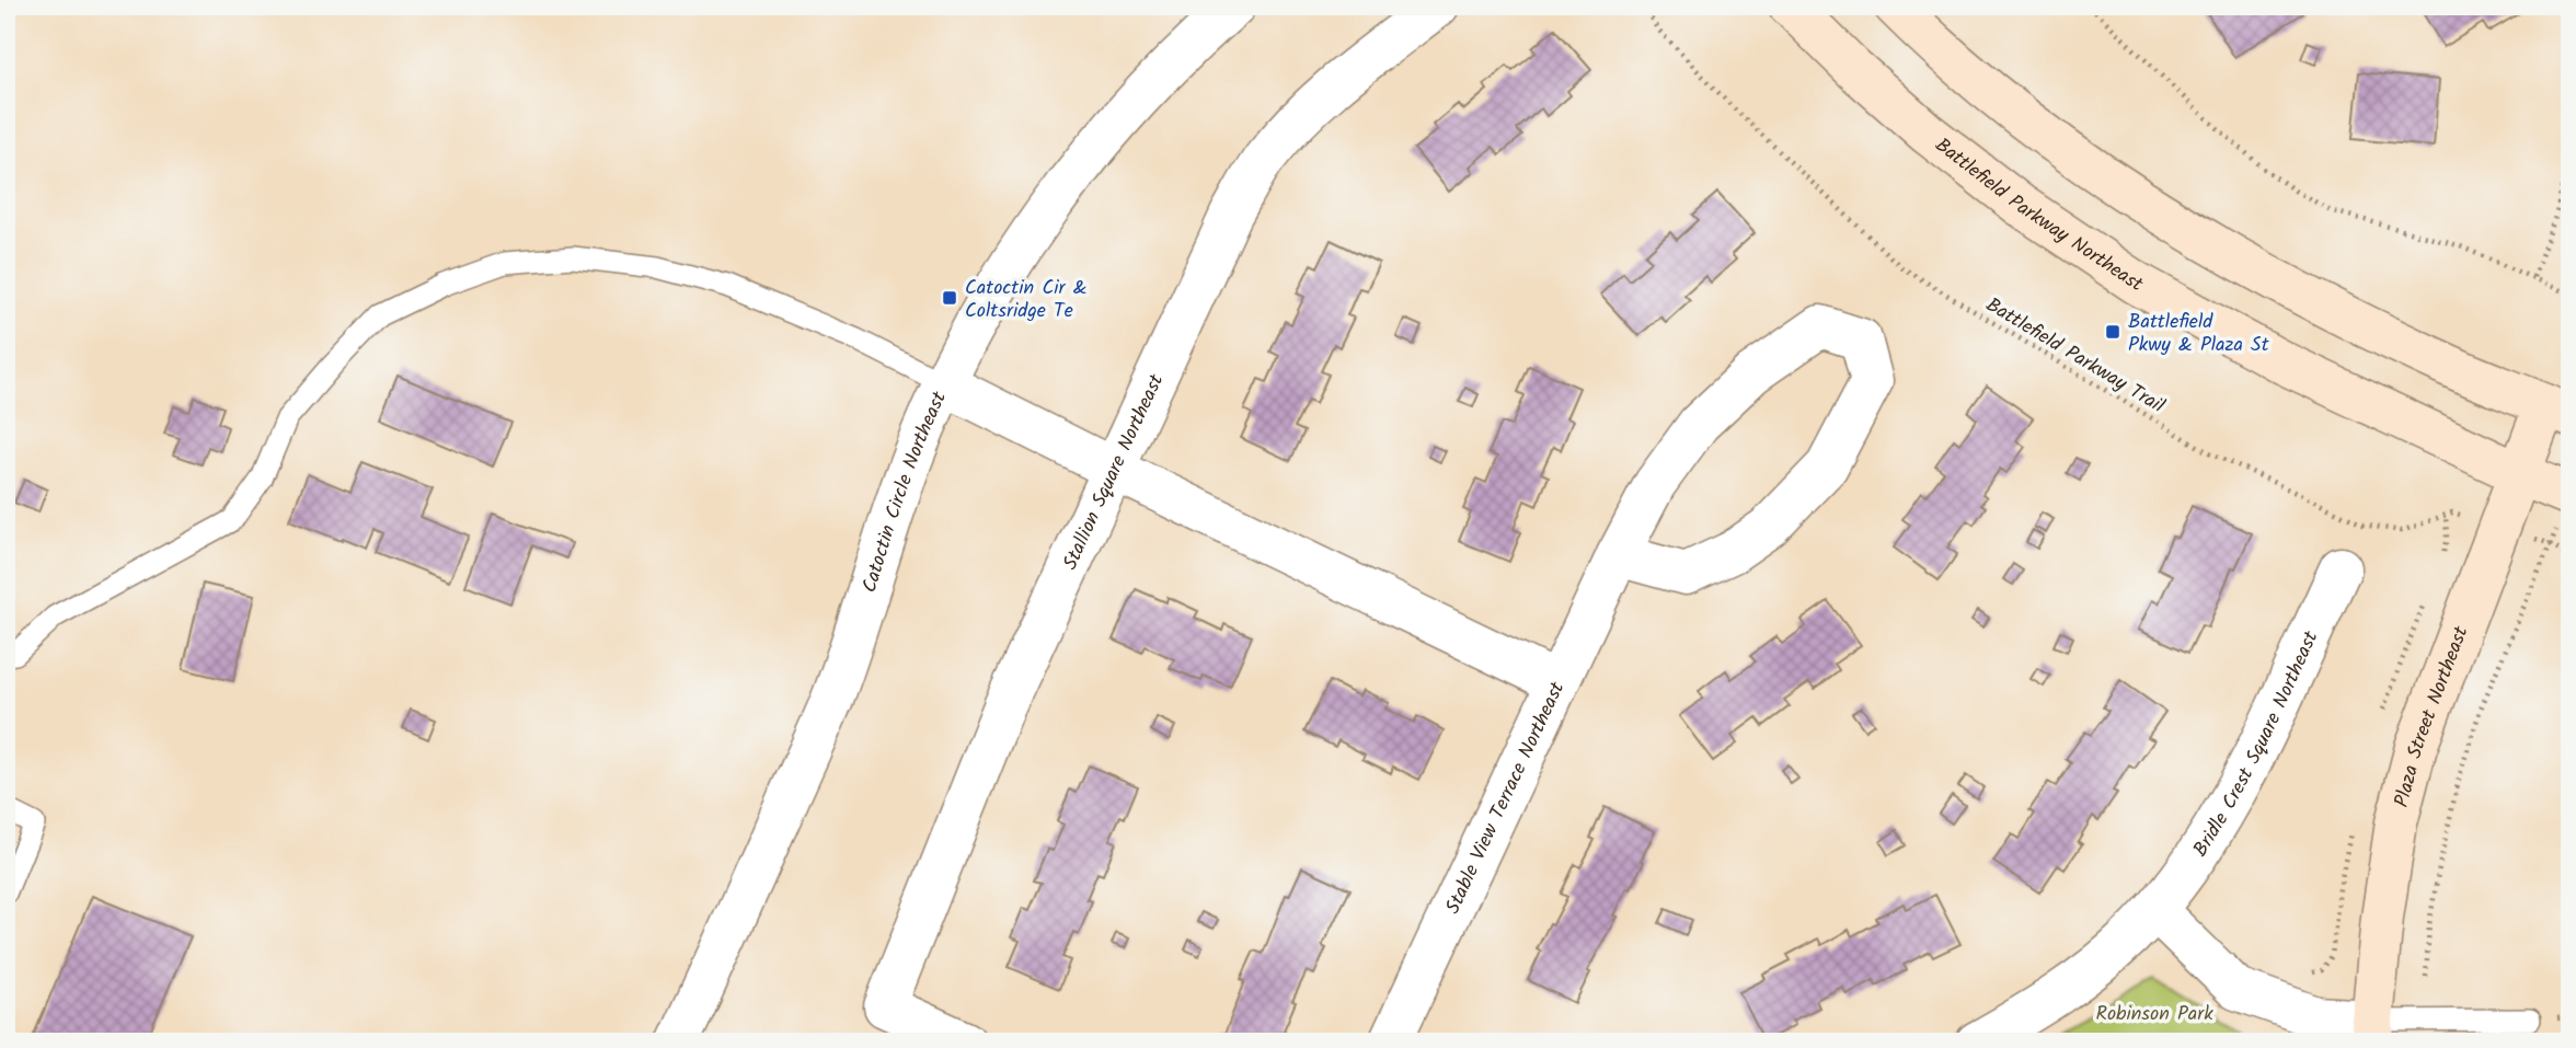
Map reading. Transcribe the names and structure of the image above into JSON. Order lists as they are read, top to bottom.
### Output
{
  "streets": {
    "main road": ["Battlefield Parkway Northeast", "Plaza Street Northeast"],
    "street": [
      "Stallion Square Northeast",
      "Catoctin Circle Northeast",
      "Bridle Crest Square Northeast",
      "Stable View Terrace Northeast"
    ],
    "path": ["Battlefield Parkway Trail"]
  },
  "crossings": [
    ["Battlefield Parkway Northeast", "Plaza Street Northeast"]
  ],
  "parks": ["Robinson Park"],
  "places": {
    "transit": ["Catoctin Cir & Coltsridge Te", "Battlefield Pkwy & Plaza St"]
  }
}
